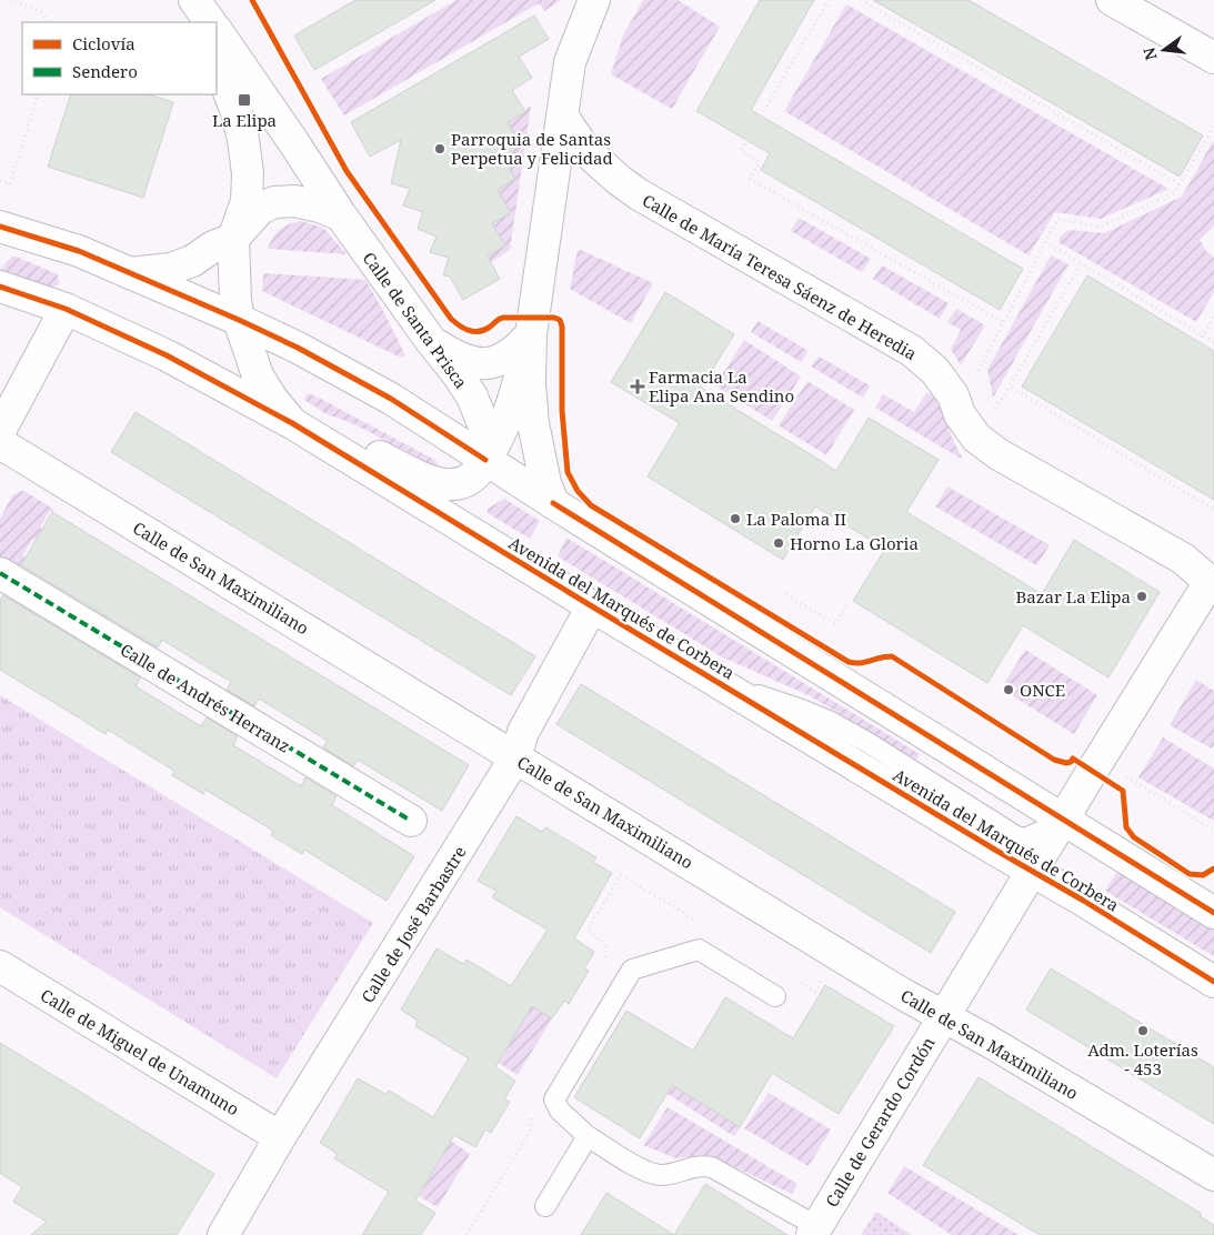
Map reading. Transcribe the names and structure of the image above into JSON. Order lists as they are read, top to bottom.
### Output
{
  "streets": {
    "street": [
      "Calle de María Teresa Sáenz de Heredia",
      "Calle de Santa Prisca",
      "Calle de San Maximiliano",
      "Avenida del Marqués de Corbera",
      "Calle de Andrés Herranz",
      "Calle de José Barbastre",
      "Calle de Miguel de Unamuno",
      "Calle de Gerardo Cordón"
    ]
  },
  "crossings": [
    ["Calle de María Teresa Sáenz de Heredia", "Calle de Gerardo Cordón"],
    ["Calle de San Maximiliano", "Calle de José Barbastre"],
    ["Calle de San Maximiliano", "Calle de Gerardo Cordón"],
    ["Avenida del Marqués de Corbera", "Calle de José Barbastre"],
    ["Avenida del Marqués de Corbera", "Calle de Gerardo Cordón"],
    ["Calle de José Barbastre", "Calle de Miguel de Unamuno"]
  ],
  "places": {
    "transit": ["La Elipa"],
    "other": [
      "Parroquia de Santas Perpetua y Felicidad",
      "La Paloma II",
      "Horno La Gloria",
      "Bazar La Elipa",
      "ONCE",
      "Adm. Loterías - 453"
    ],
    "health": ["Farmacia La Elipa Ana Sendino"]
  },
  "legend": ["Ciclovía", "Sendero"],
  "north": "left"
}
